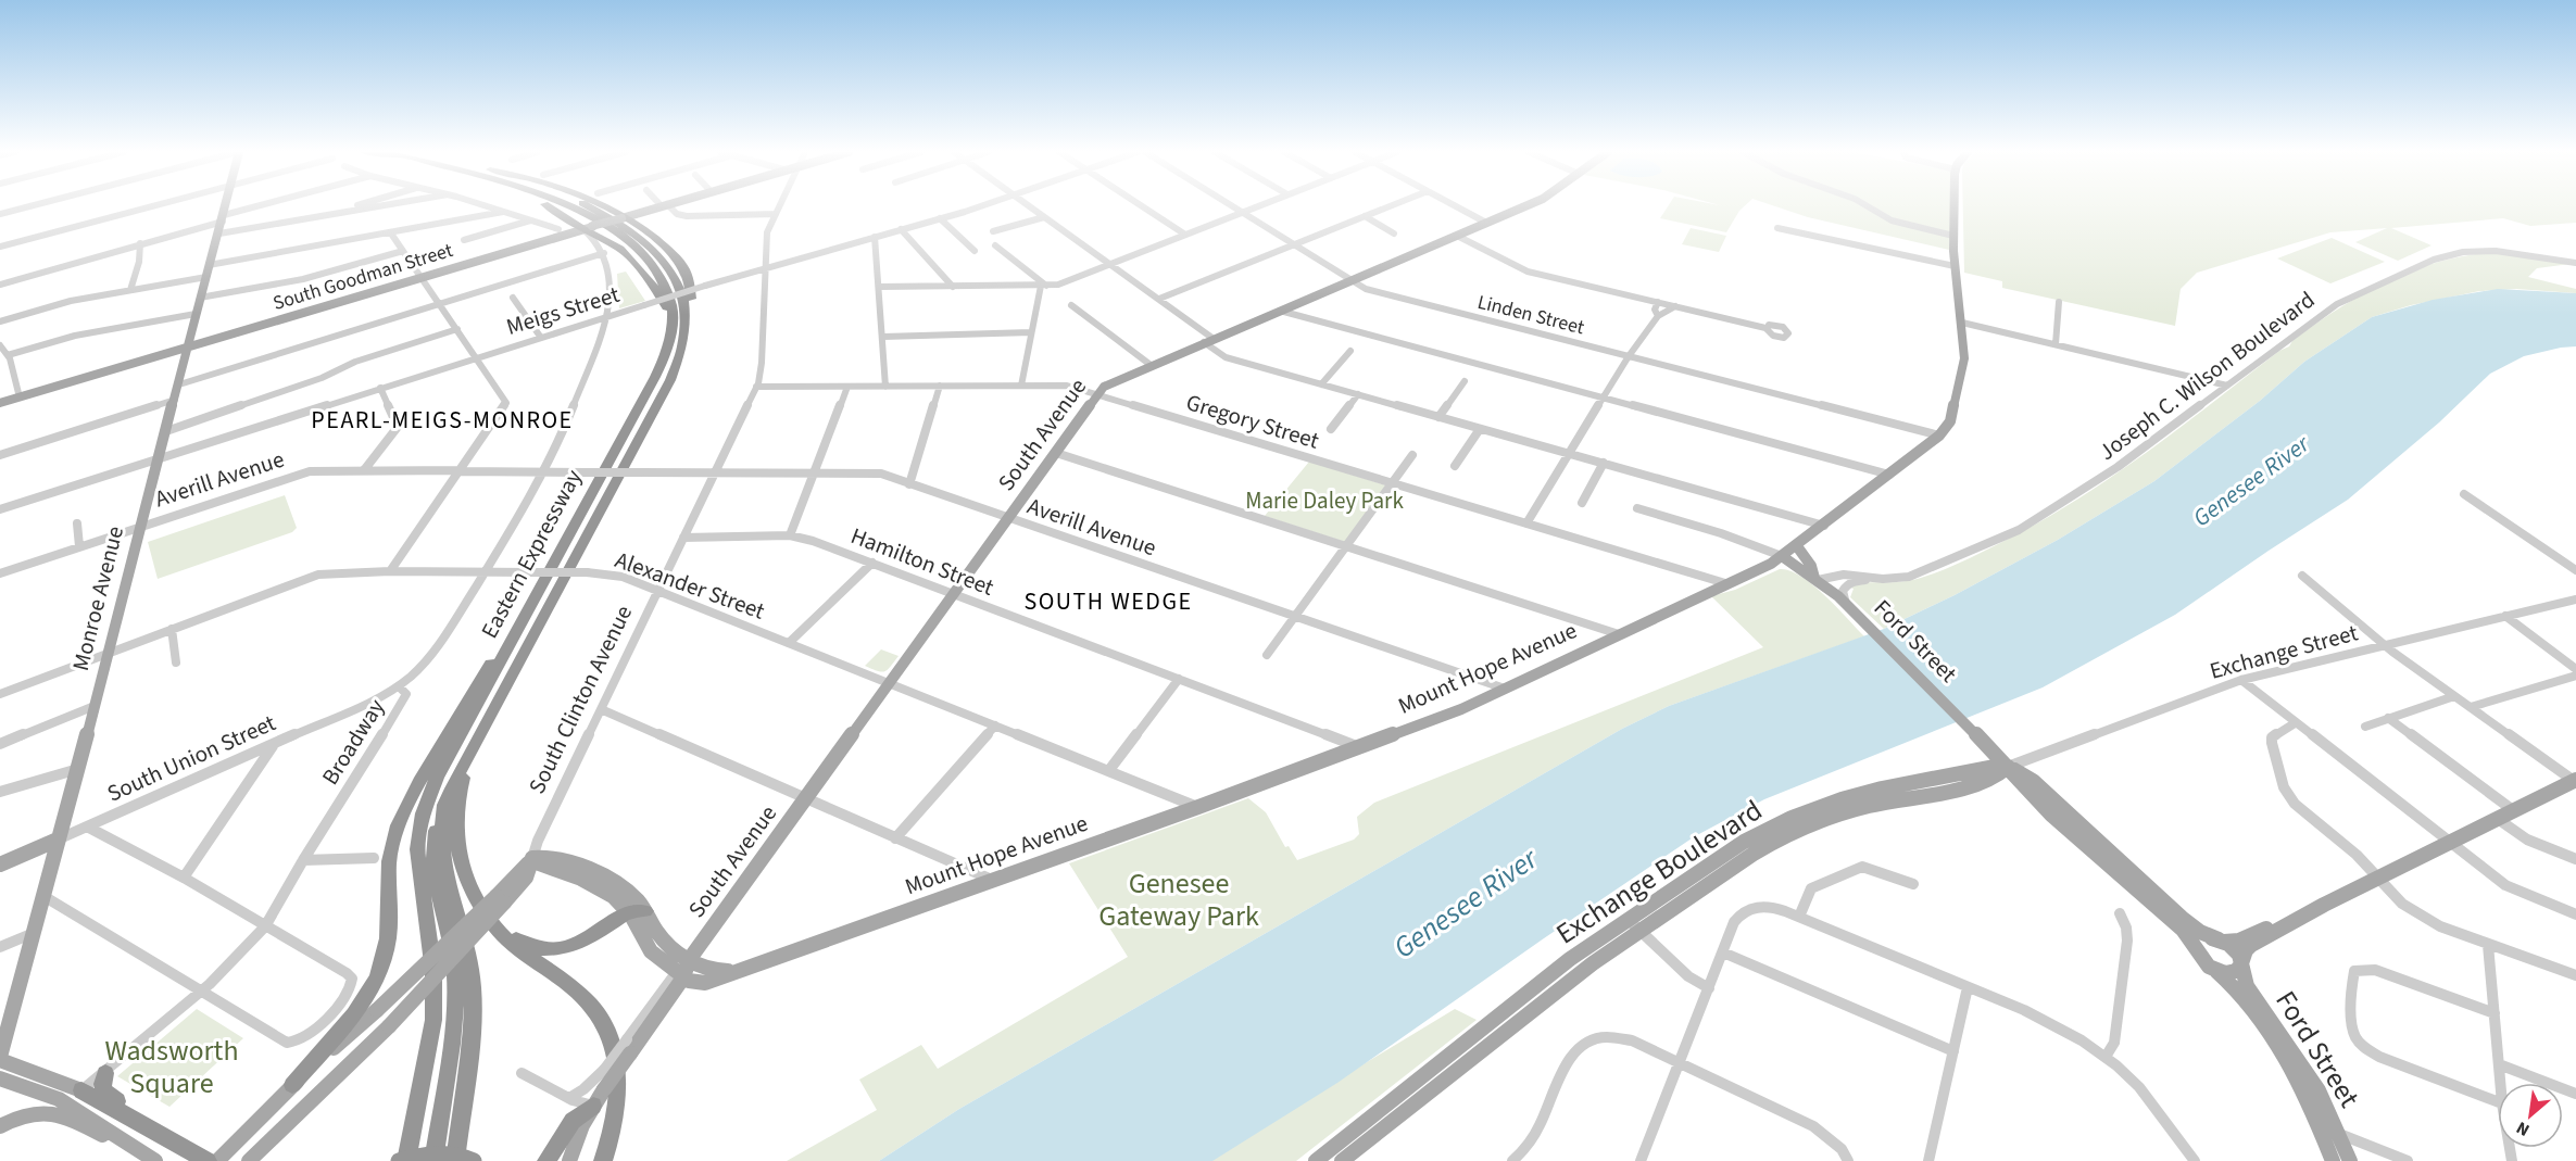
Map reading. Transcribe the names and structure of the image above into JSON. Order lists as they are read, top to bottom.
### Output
{
  "streets": {
    "highway": ["Eastern Expressway"],
    "main road": [
      "South Goodman Street",
      "South Avenue",
      "Monroe Avenue",
      "Ford Street",
      "Mount Hope Avenue",
      "South Union Street",
      "Exchange Boulevard"
    ],
    "street": [
      "Meigs Street",
      "Linden Street",
      "Joseph C. Wilson Boulevard",
      "Gregory Street",
      "Averill Avenue",
      "Hamilton Street",
      "Alexander Street",
      "Exchange Street",
      "South Clinton Avenue",
      "Broadway"
    ]
  },
  "crossings": [
    ["South Goodman Street", "Monroe Avenue"],
    ["South Goodman Street", "Broadway"],
    ["Meigs Street", "Monroe Avenue"],
    ["Meigs Street", "South Clinton Avenue"],
    ["Meigs Street", "Broadway"],
    ["Linden Street", "South Avenue"],
    ["Linden Street", "Mount Hope Avenue"],
    ["Joseph C. Wilson Boulevard", "Ford Street"],
    ["Gregory Street", "South Avenue"],
    ["Gregory Street", "Mount Hope Avenue"],
    ["Gregory Street", "South Clinton Avenue"],
    ["South Avenue", "Averill Avenue"],
    ["South Avenue", "Hamilton Street"],
    ["South Avenue", "Alexander Street"],
    ["South Avenue", "Mount Hope Avenue"],
    ["Averill Avenue", "Monroe Avenue"],
    ["Averill Avenue", "Mount Hope Avenue"],
    ["Averill Avenue", "South Clinton Avenue"],
    ["Averill Avenue", "Broadway"],
    ["Hamilton Street", "Mount Hope Avenue"],
    ["Hamilton Street", "South Clinton Avenue"],
    ["Alexander Street", "Monroe Avenue"],
    ["Alexander Street", "Mount Hope Avenue"],
    ["Alexander Street", "South Clinton Avenue"],
    ["Alexander Street", "Broadway"],
    ["Monroe Avenue", "South Union Street"],
    ["Ford Street", "Exchange Street"],
    ["Ford Street", "Mount Hope Avenue"],
    ["Ford Street", "Exchange Boulevard"],
    ["Exchange Street", "Exchange Boulevard"],
    ["Broadway", "South Union Street"]
  ],
  "districts": ["PEARL-MEIGS-MONROE", "SOUTH WEDGE"],
  "water": ["Genesee River"],
  "parks": ["Marie Daley Park", "Genesee Gateway Park", "Wadsworth Square"],
  "north": "bottom left"
}
